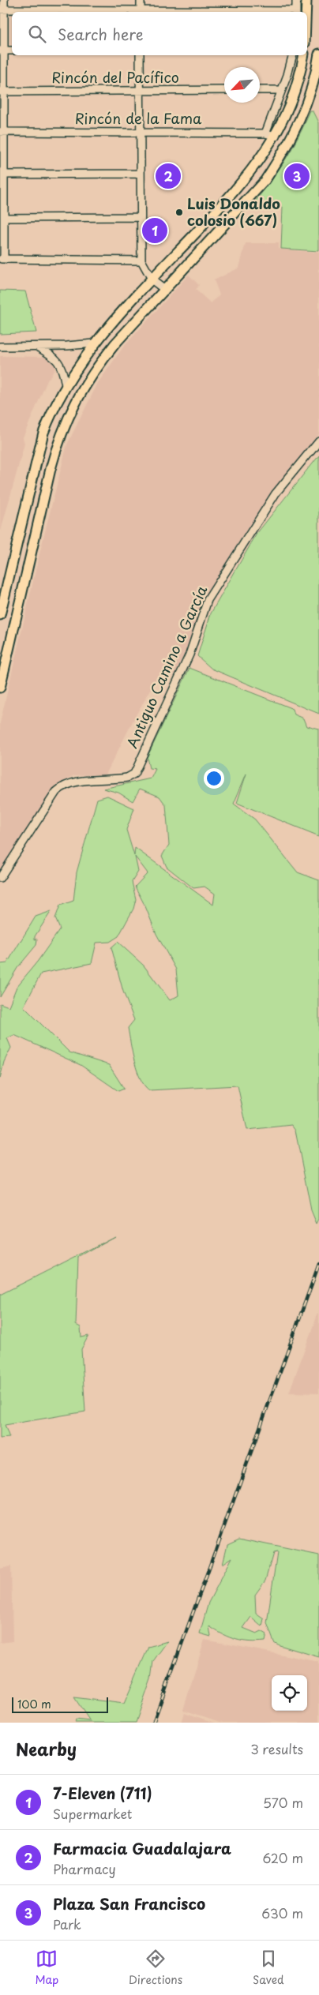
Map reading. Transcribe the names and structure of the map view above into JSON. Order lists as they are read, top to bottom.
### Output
{
  "streets": {
    "street": ["Rincón del Pacífico", "Rincón de la Fama", "Antiguo Camino a García"]
  },
  "places": ["Luis Donaldo colosio (667)"],
  "scale_bar": "100 m",
  "north": "bottom left",
  "page": {
    "search": "Search here",
    "pins": ["2", "3", "1"],
    "scale": "100 m",
    "heading": ["Nearby", "3 results"],
    "list": [
      {
        "mark": "1",
        "name": "7-Eleven (711)",
        "note": "Supermarket",
        "value": "570 m"
      },
      {
        "mark": "2",
        "name": "Farmacia Guadalajara",
        "note": "Pharmacy",
        "value": "620 m"
      },
      {
        "mark": "3",
        "name": "Plaza San Francisco",
        "note": "Park",
        "value": "630 m"
      }
    ],
    "nav": ["Map", "Directions", "Saved"]
  }
}
